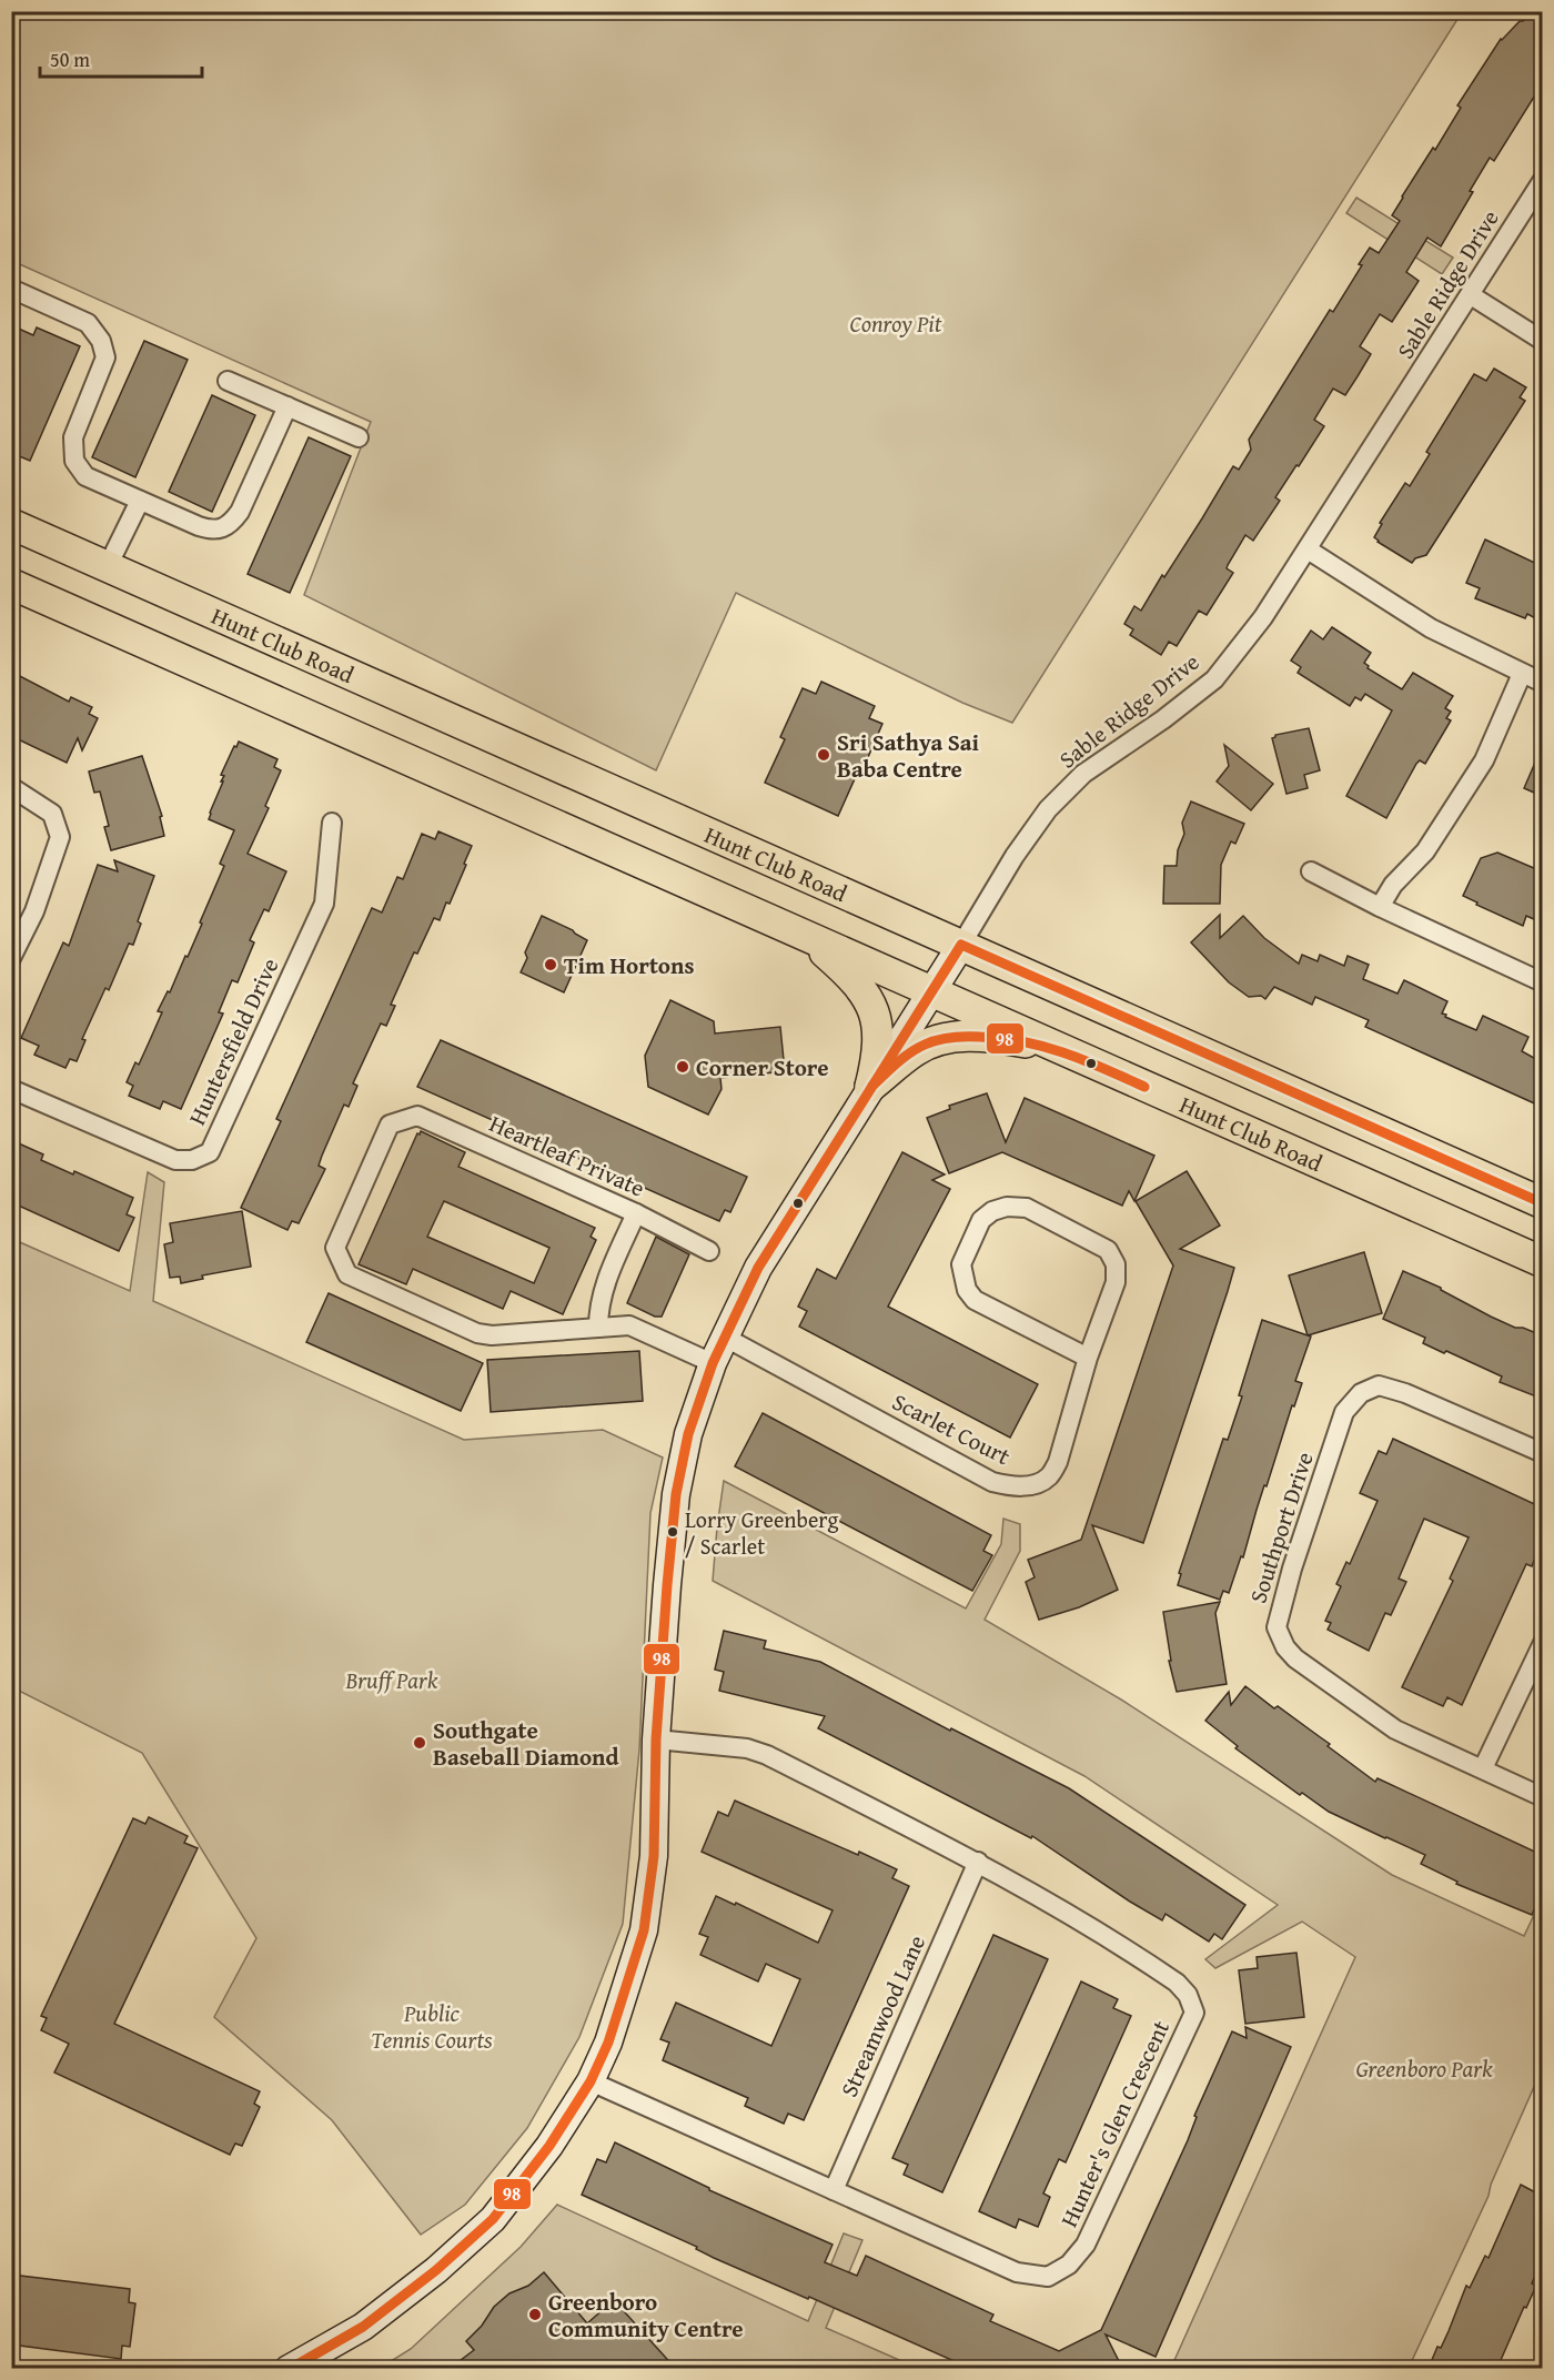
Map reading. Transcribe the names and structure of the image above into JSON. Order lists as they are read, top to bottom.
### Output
{
  "streets": {
    "main road": ["Hunt Club Road"],
    "street": [
      "Sable Ridge Drive",
      "Huntersfield Drive",
      "Heartleaf Private",
      "Scarlet Court",
      "Southport Drive",
      "Streamwood Lane",
      "Hunter's Glen Crescent"
    ]
  },
  "crossings": [
    ["Sable Ridge Drive", "Hunt Club Road"],
    ["Streamwood Lane", "Hunter's Glen Crescent"]
  ],
  "parks": [
    "Conroy Pit",
    "Bruff Park",
    "Public Tennis Courts",
    "Greenboro Park"
  ],
  "places": [
    "Sri Sathya Sai Baba Centre",
    "Tim Hortons",
    "Corner Store",
    "Lorry Greenberg / Scarlet",
    "Southgate Baseball Diamond",
    "Greenboro Community Centre"
  ],
  "lines": ["transit line 98"],
  "scale_bar": "50 m"
}
